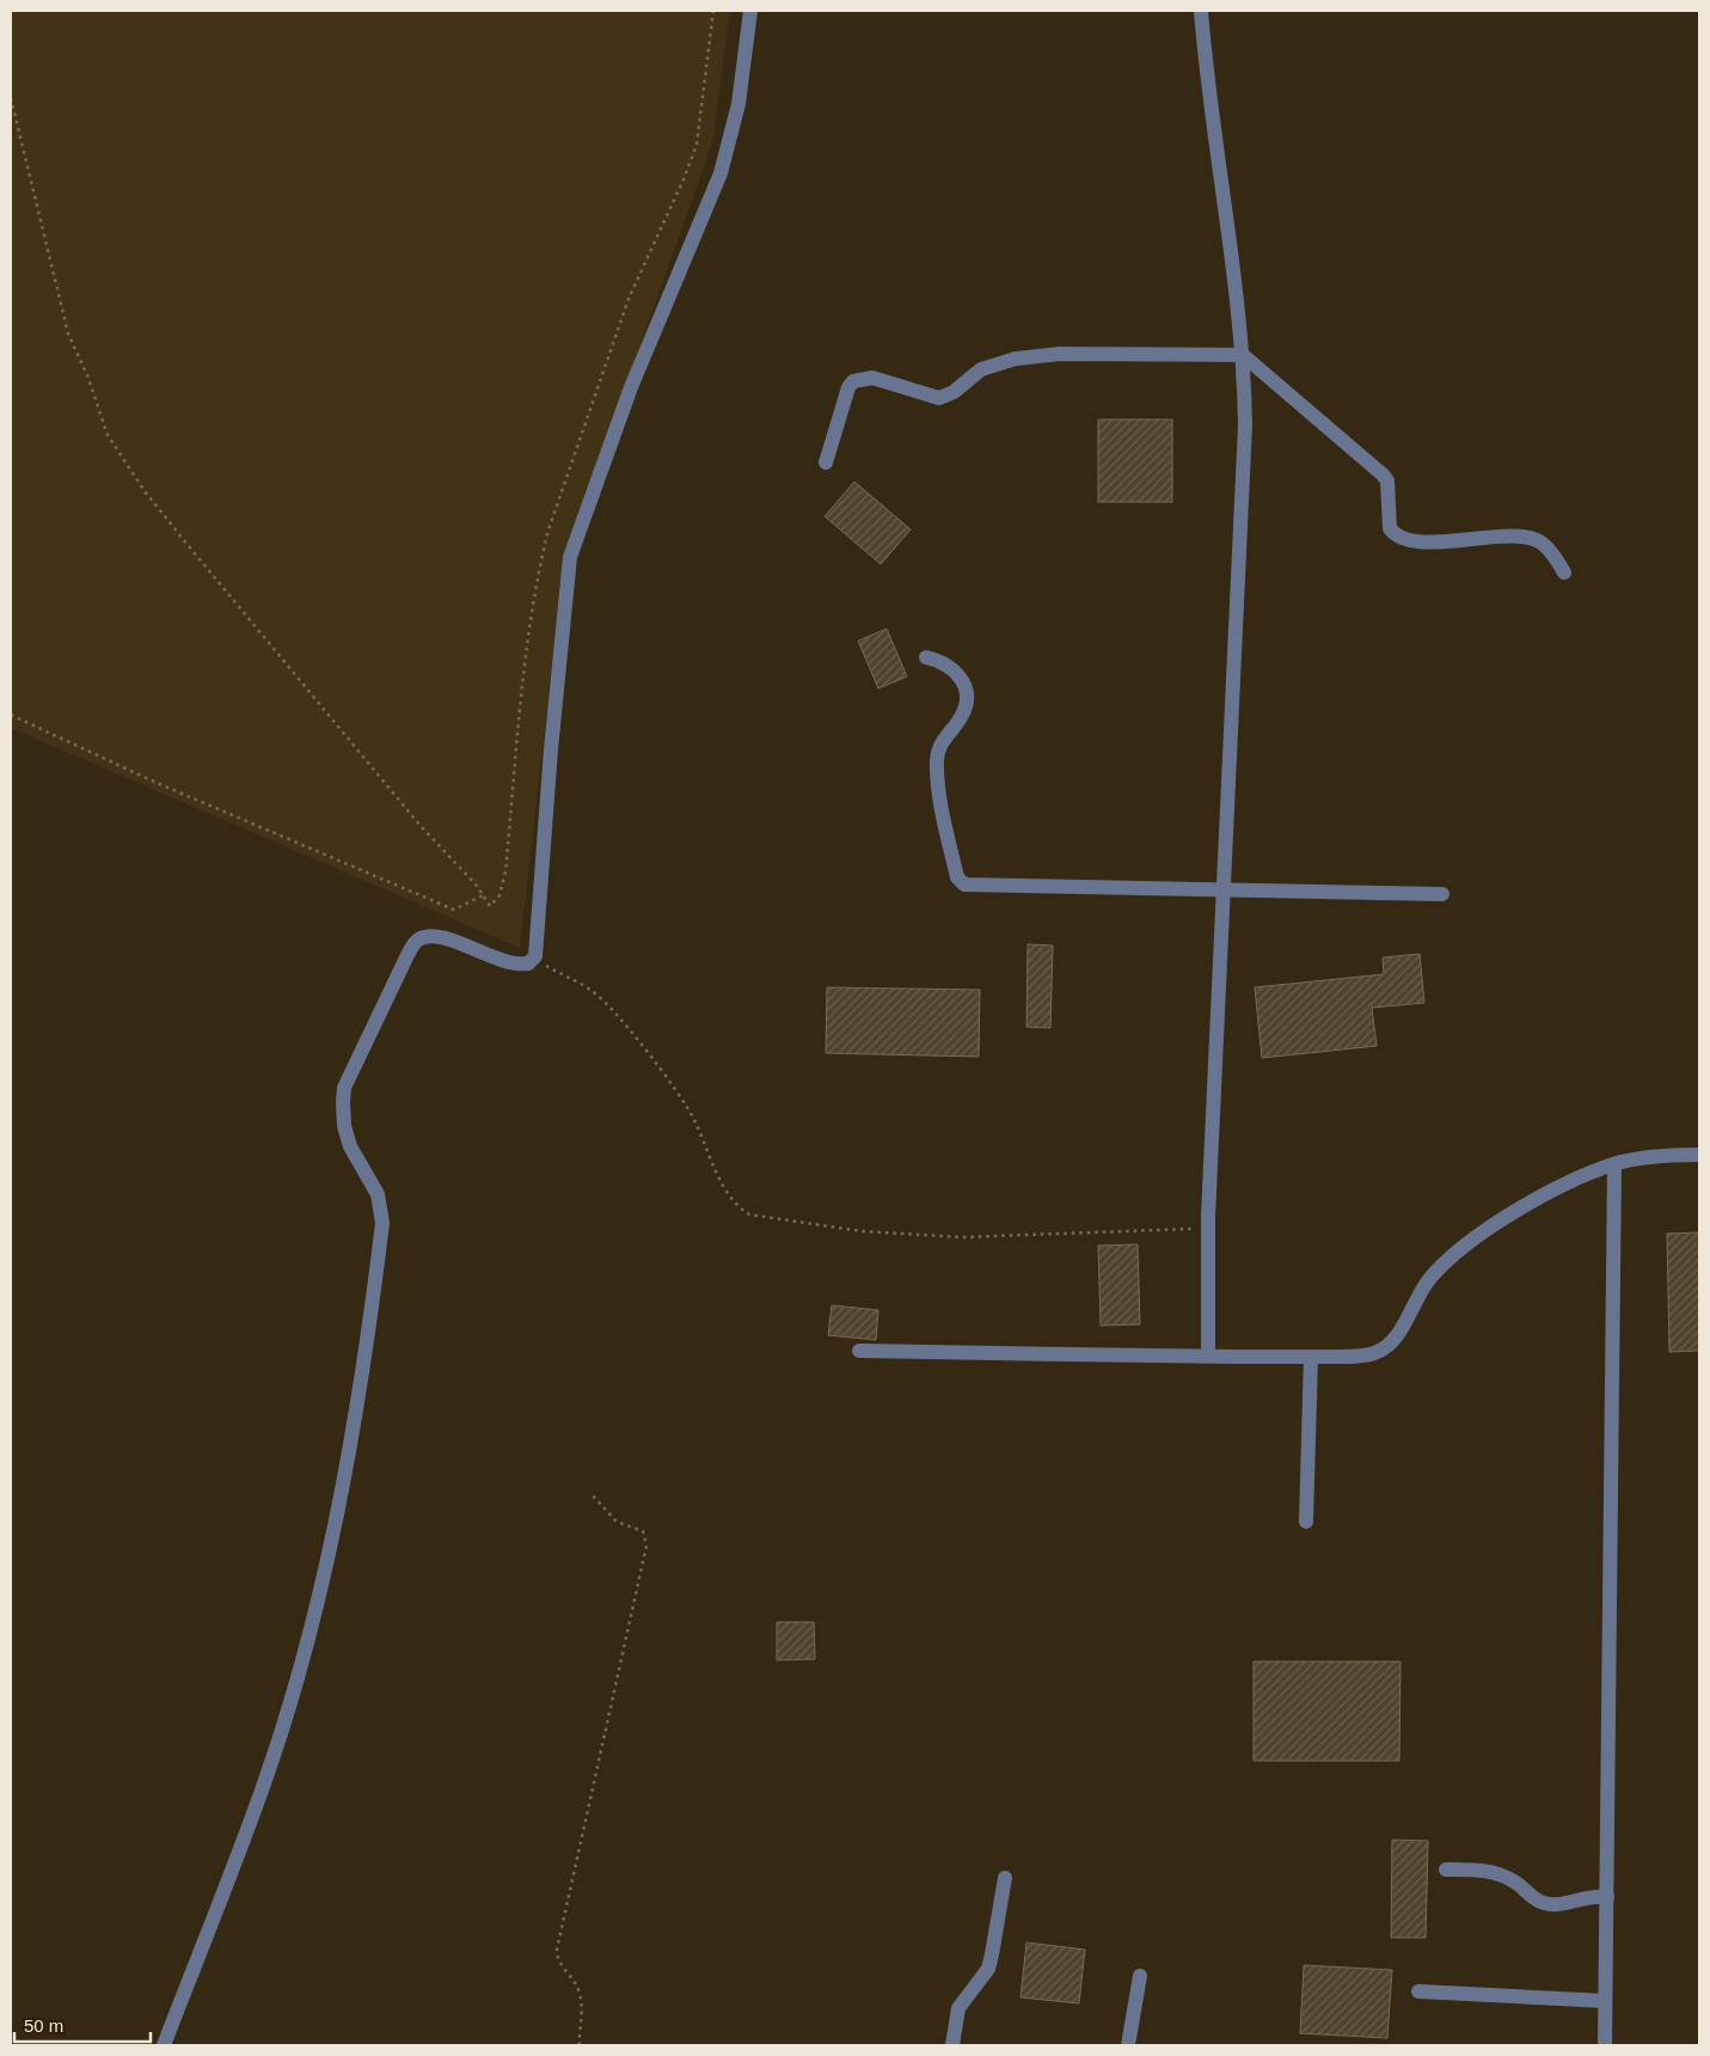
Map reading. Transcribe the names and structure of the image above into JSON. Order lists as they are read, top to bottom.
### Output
{
  "scale_bar": "50 m"
}
